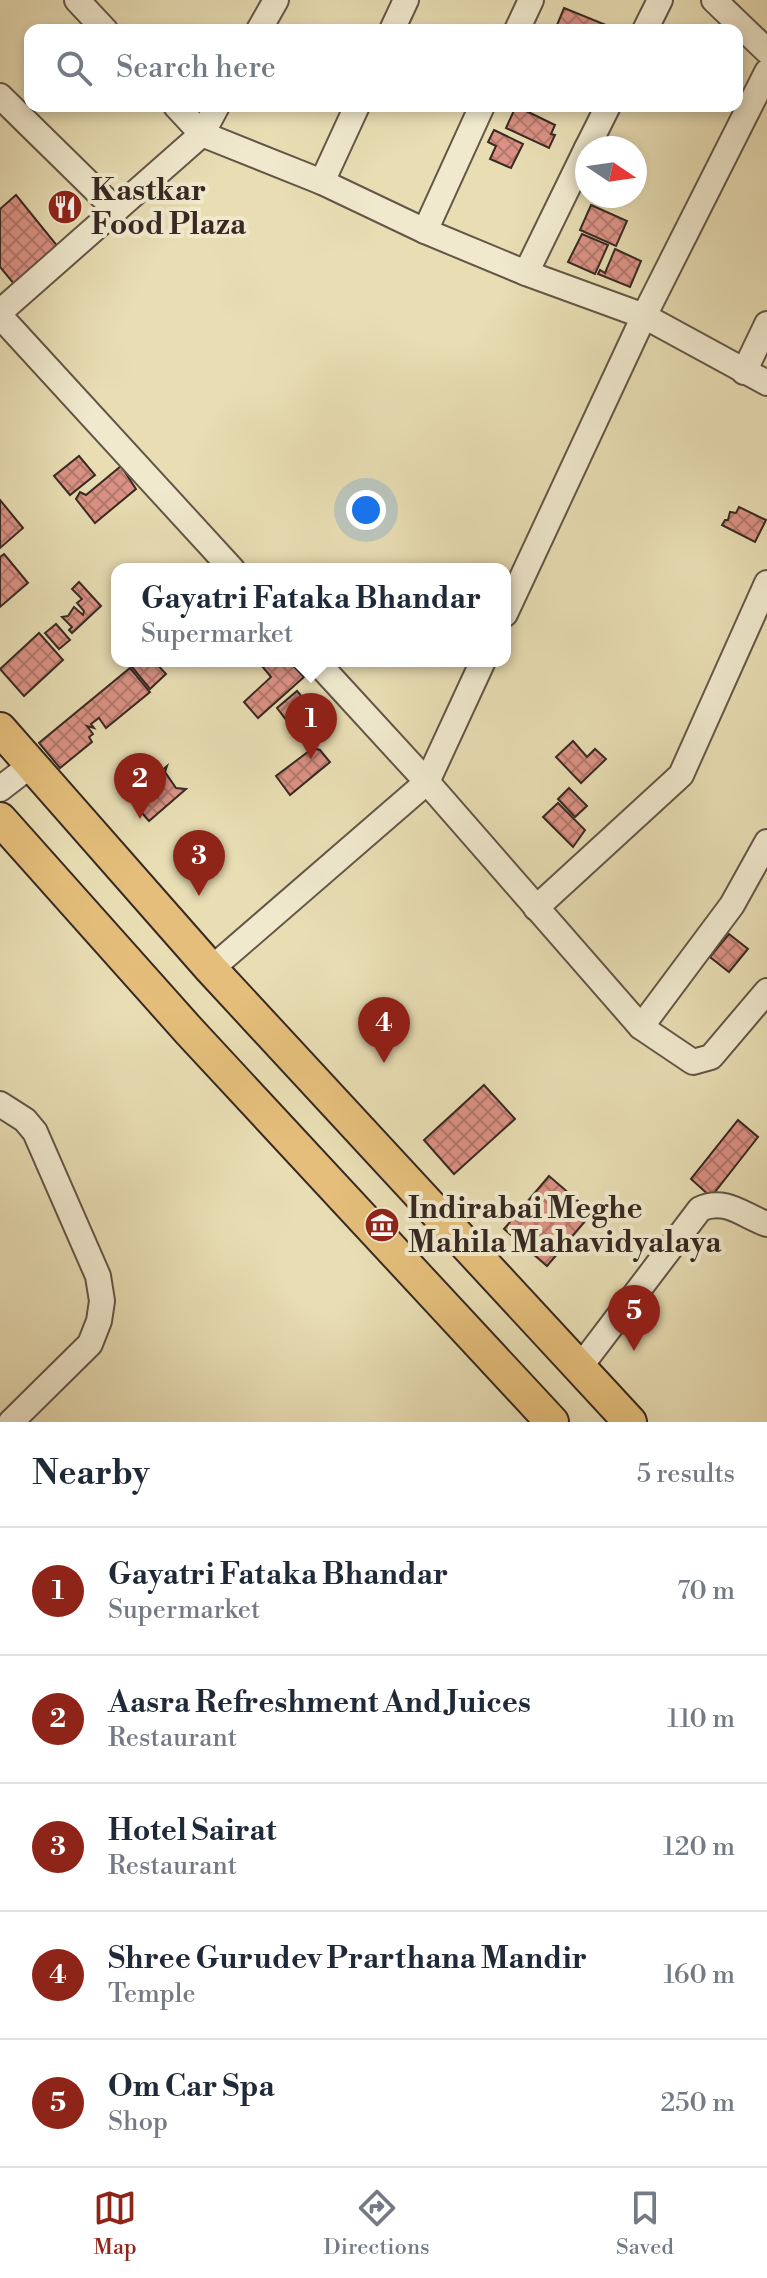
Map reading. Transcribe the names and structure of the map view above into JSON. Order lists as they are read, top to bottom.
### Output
{
  "places": {
    "restaurant": ["Kastkar Food Plaza"],
    "museum": ["Indirabai Meghe Mahila Mahavidyalaya"]
  },
  "north": "right",
  "page": {
    "search": "Search here",
    "popup": ["Gayatri Fataka Bhandar", "Supermarket"],
    "pins": [
      "1",
      "2",
      "3",
      "4",
      "5"
    ],
    "heading": ["Nearby", "5 results"],
    "list": [
      {
        "mark": "1",
        "name": "Gayatri Fataka Bhandar",
        "note": "Supermarket",
        "value": "70 m"
      },
      {
        "mark": "2",
        "name": "Aasra Refreshment And Juices",
        "note": "Restaurant",
        "value": "110 m"
      },
      {
        "mark": "3",
        "name": "Hotel Sairat",
        "note": "Restaurant",
        "value": "120 m"
      },
      {
        "mark": "4",
        "name": "Shree Gurudev Prarthana Mandir",
        "note": "Temple",
        "value": "160 m"
      },
      {
        "mark": "5",
        "name": "Om Car Spa",
        "note": "Shop",
        "value": "250 m"
      }
    ],
    "nav": ["Map", "Directions", "Saved"]
  }
}
